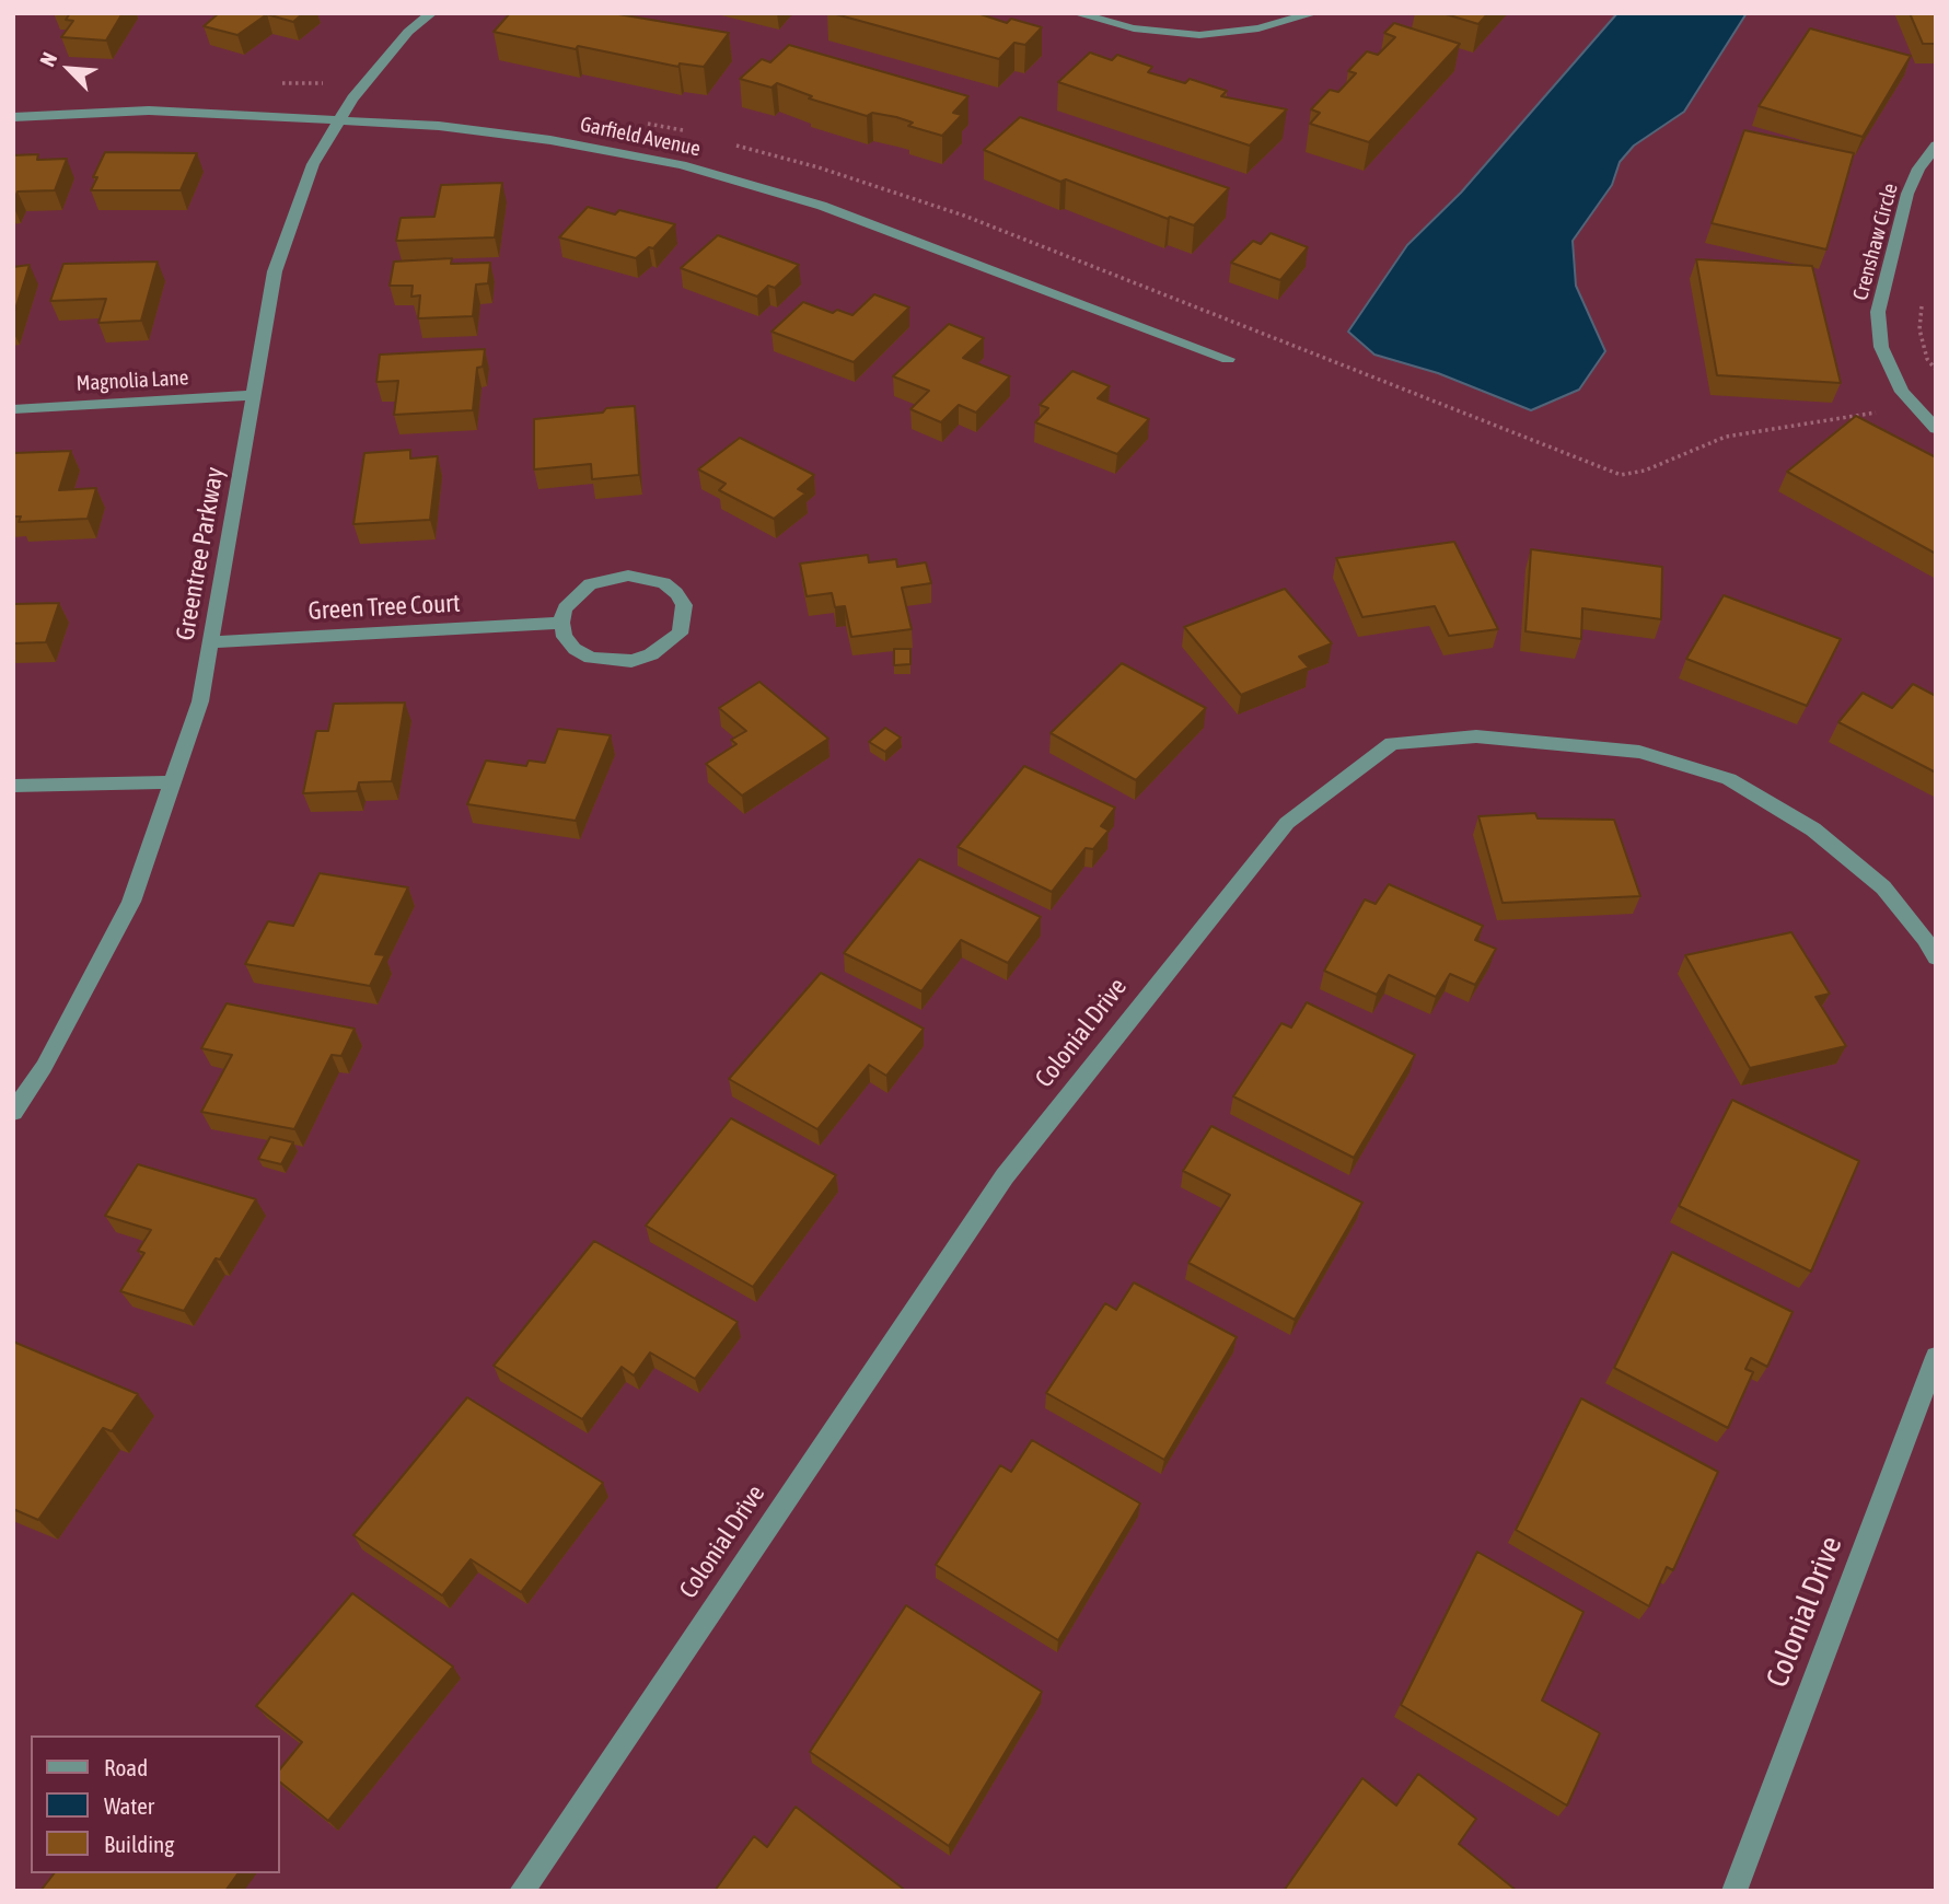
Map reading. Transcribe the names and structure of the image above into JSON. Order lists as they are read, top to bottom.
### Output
{
  "streets": {
    "street": [
      "Garfield Avenue",
      "Crenshaw Circle",
      "Magnolia Lane",
      "Greentree Parkway",
      "Green Tree Court",
      "Colonial Drive"
    ]
  },
  "crossings": [
    ["Garfield Avenue", "Greentree Parkway"],
    ["Magnolia Lane", "Greentree Parkway"],
    ["Greentree Parkway", "Green Tree Court"]
  ],
  "legend": ["Road", "Water", "Building"],
  "north": "top left"
}
